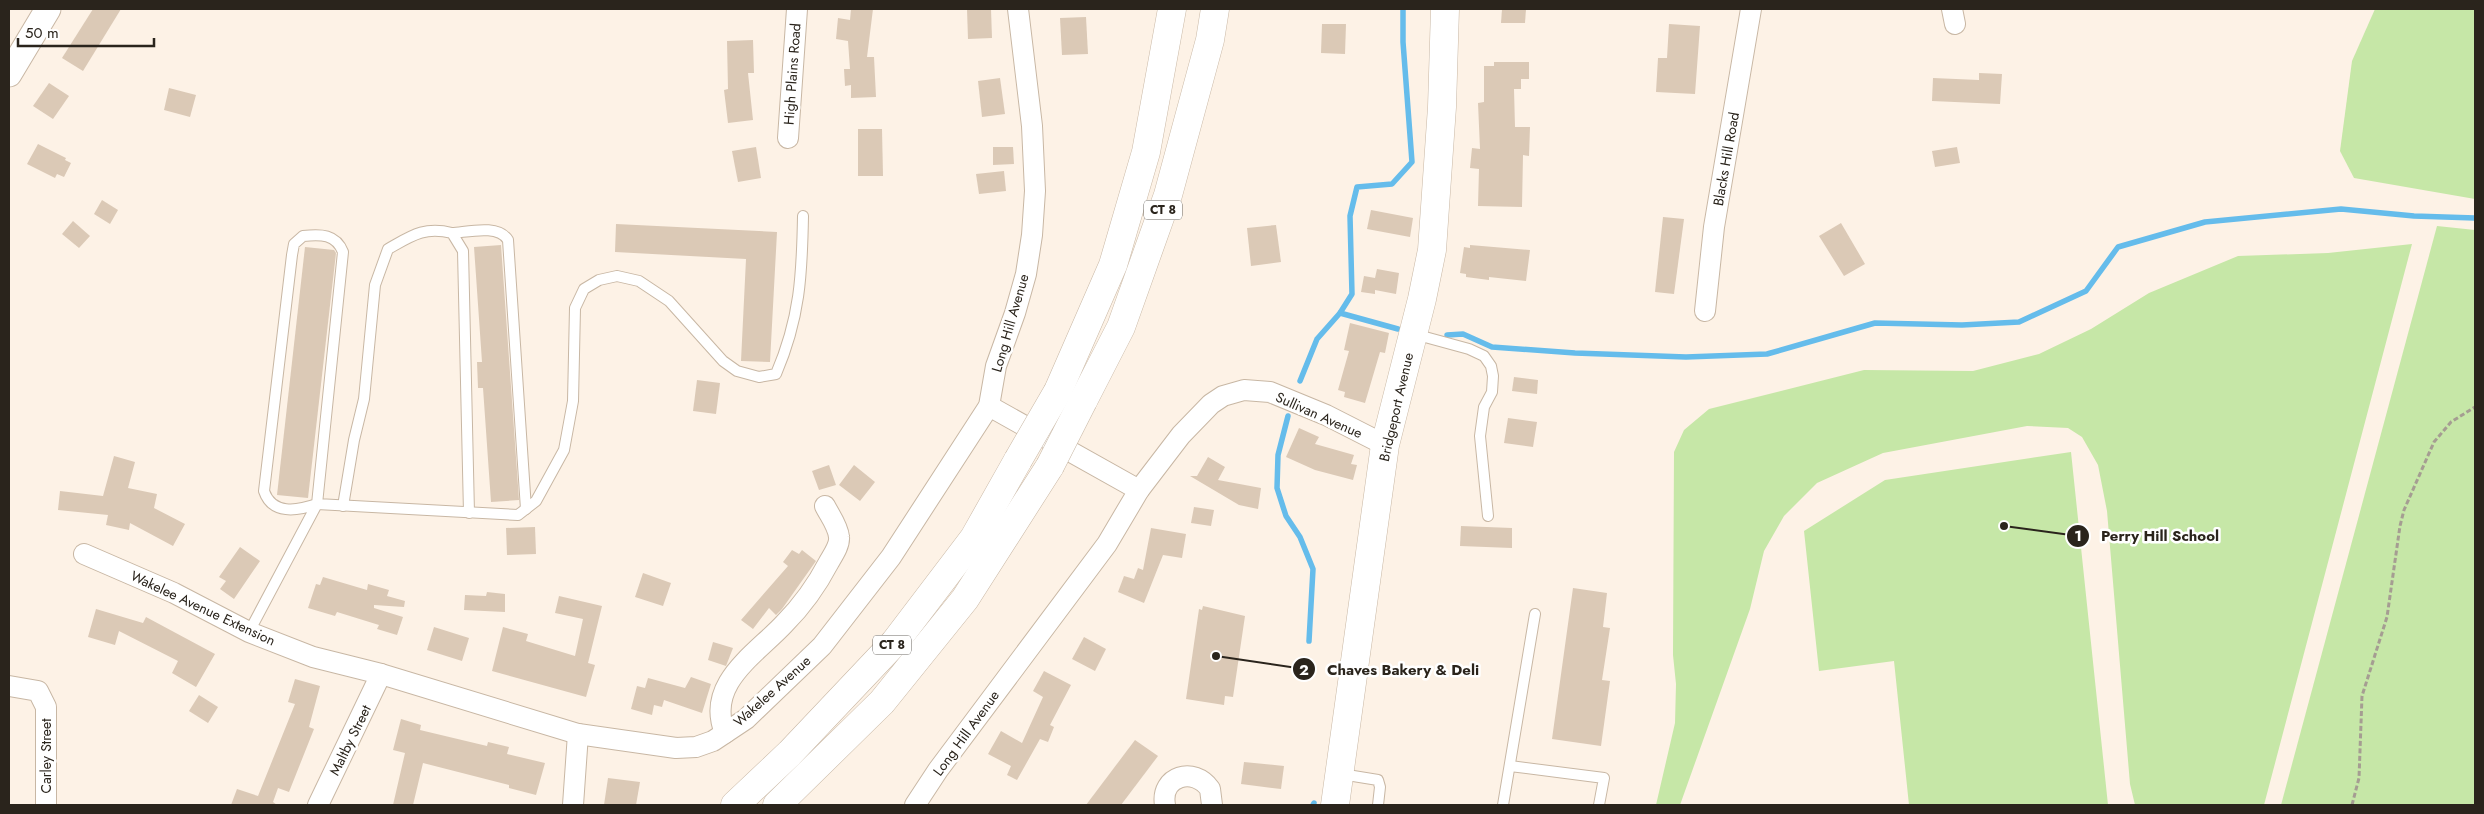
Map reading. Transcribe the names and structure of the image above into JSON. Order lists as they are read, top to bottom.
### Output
{
  "streets": {
    "main road": ["CT 8", "Bridgeport Avenue"],
    "street": [
      "High Plains Road",
      "Blacks Hill Road",
      "Long Hill Avenue",
      "Sullivan Avenue",
      "Wakelee Avenue Extension",
      "Wakelee Avenue",
      "Maltby Street",
      "Carley Street"
    ]
  },
  "crossings": [
    ["Long Hill Avenue", "Sullivan Avenue"],
    ["Long Hill Avenue", "Wakelee Avenue"],
    ["Bridgeport Avenue", "Sullivan Avenue"],
    ["Wakelee Avenue Extension", "Wakelee Avenue"],
    ["Wakelee Avenue Extension", "Maltby Street"],
    ["Wakelee Avenue", "Maltby Street"]
  ],
  "places": ["Perry Hill School", "Chaves Bakery & Deli"],
  "scale_bar": "50 m"
}
